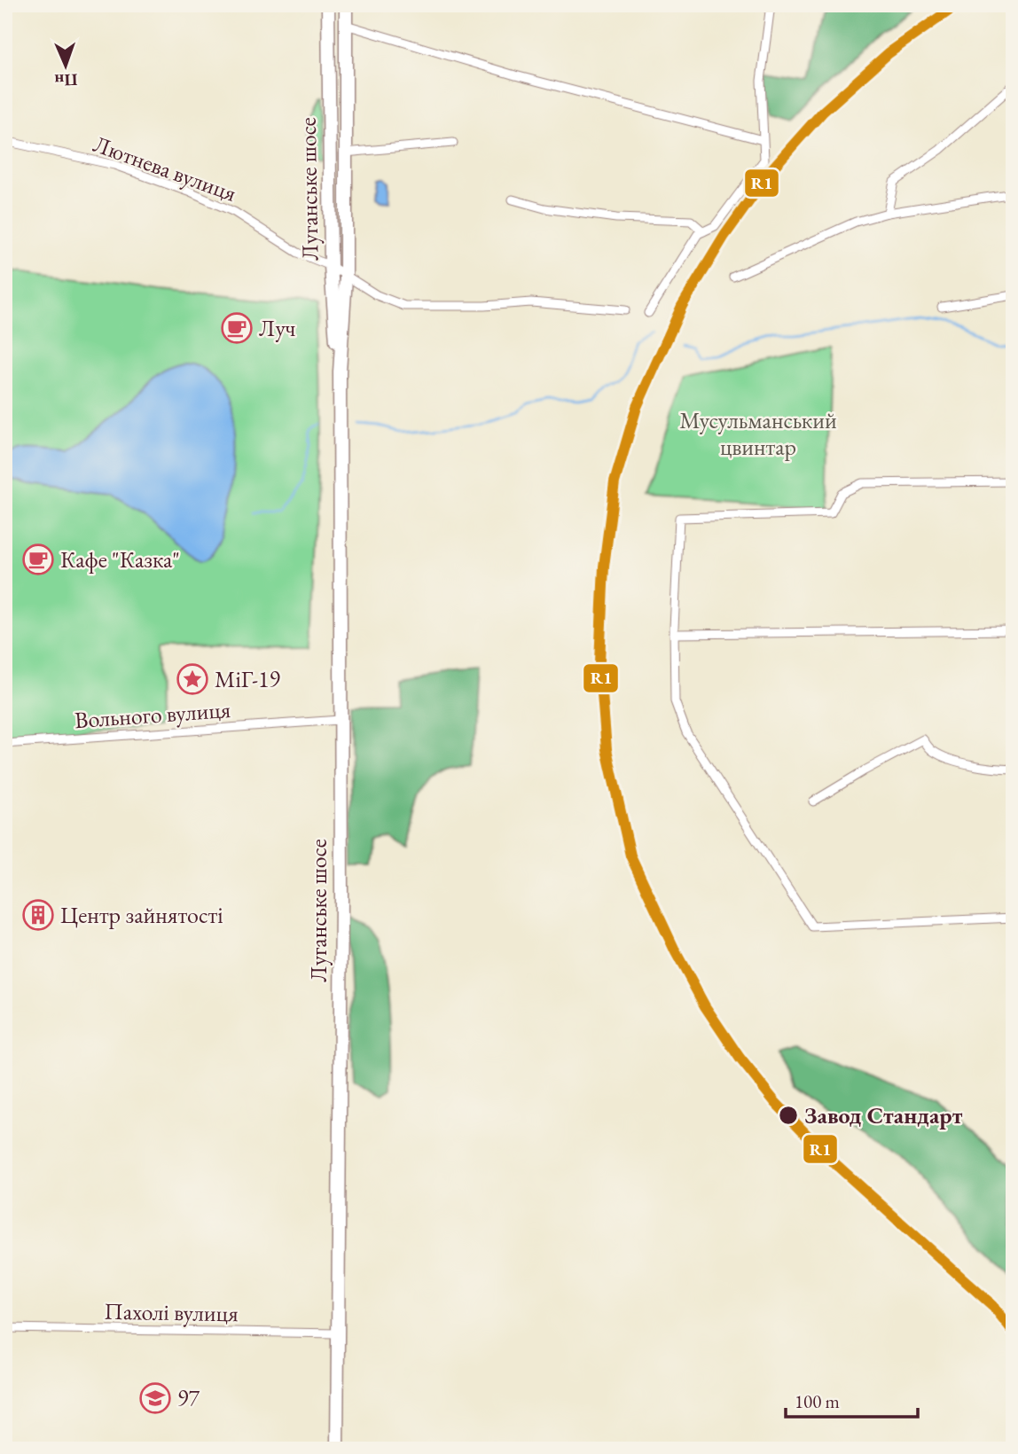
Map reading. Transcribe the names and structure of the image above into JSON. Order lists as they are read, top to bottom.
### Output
{
  "streets": {
    "main road": ["Луганське шосе"],
    "street": ["Лютнева вулиця", "Вольного вулиця", "Пахолі вулиця"]
  },
  "crossings": [
    ["Лютнева вулиця", "Луганське шосе"],
    ["Луганське шосе", "Вольного вулиця"],
    ["Луганське шосе", "Пахолі вулиця"]
  ],
  "parks": ["Мусульманський цвинтар"],
  "places": {
    "cafe": ["Луч", "Кафе \"Казка\""],
    "place": ["МіГ-19"],
    "building": ["Центр зайнятості"],
    "other": ["Завод Стандарт"],
    "school or university": ["97"]
  },
  "lines": ["transit line R1"],
  "scale_bar": "100 m",
  "north": "bottom"
}
